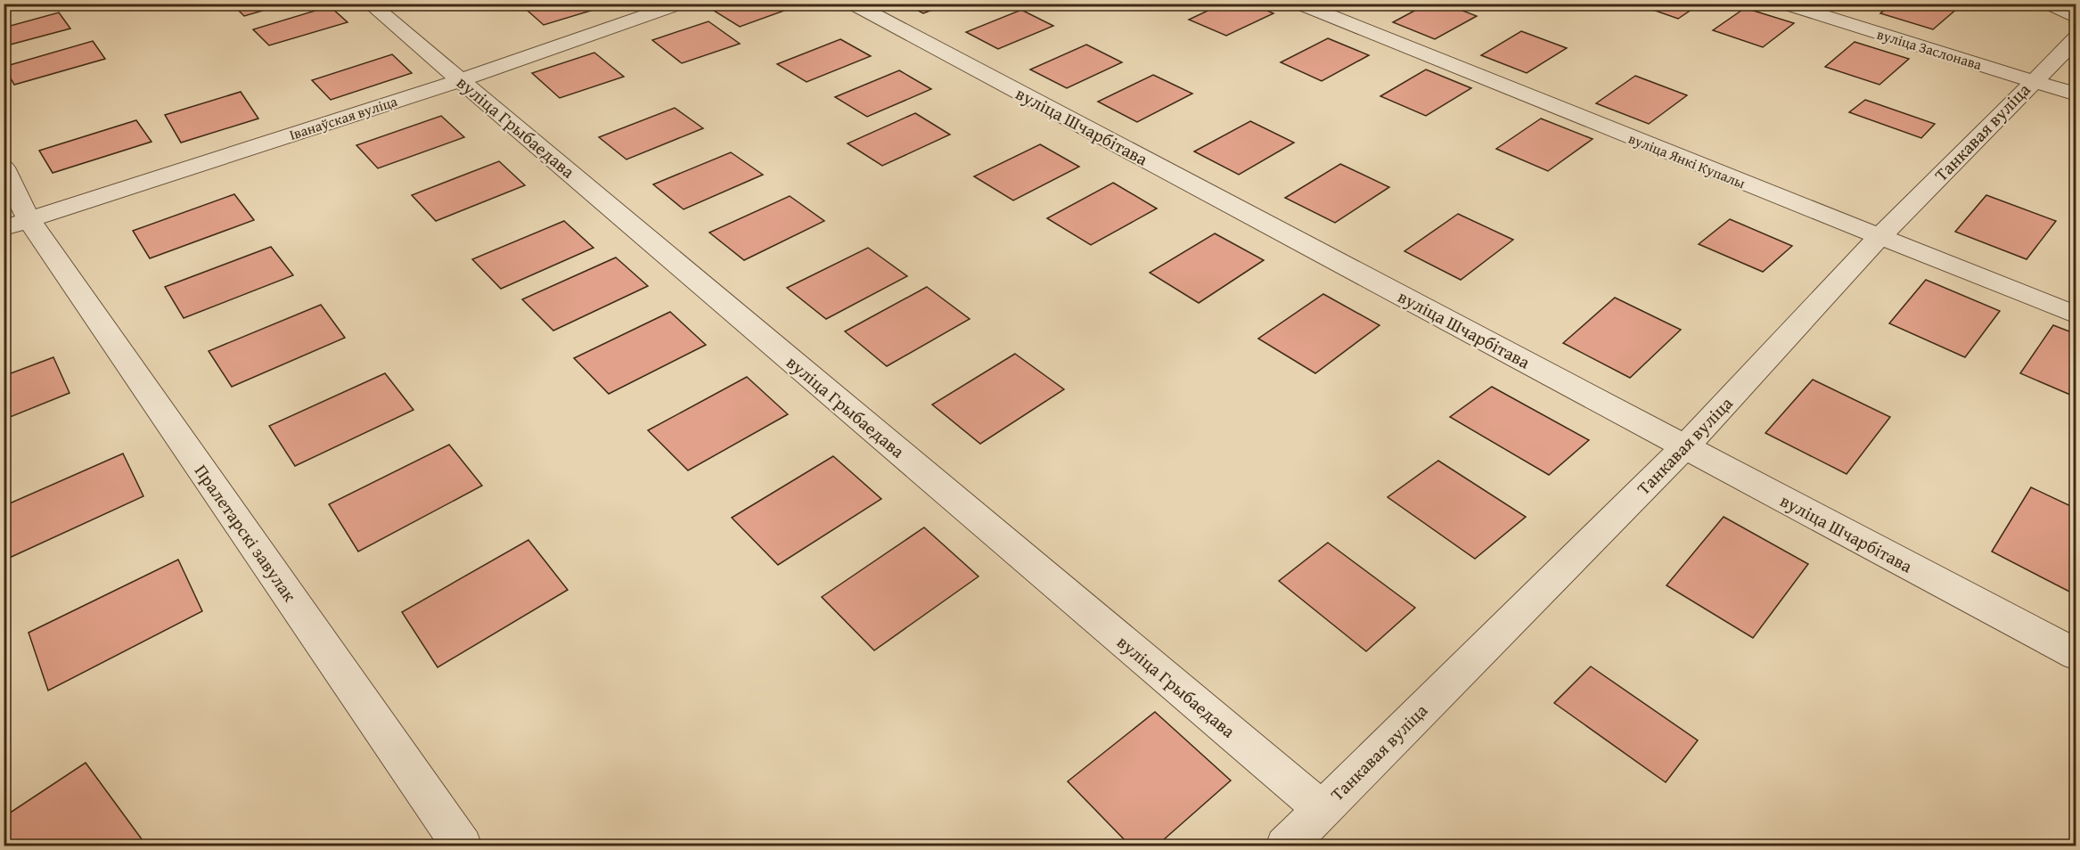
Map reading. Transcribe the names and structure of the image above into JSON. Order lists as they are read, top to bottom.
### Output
{
  "streets": {
    "street": [
      "вуліца Заслонава",
      "Іванаўская вуліца",
      "вуліца Шчарбітава",
      "вуліца Грыбаедава",
      "Танкавая вуліца",
      "вуліца Янкі Купалы",
      "Пралетарскі завулак"
    ]
  },
  "crossings": [
    ["вуліца Заслонава", "Танкавая вуліца"],
    ["Іванаўская вуліца", "вуліца Грыбаедава"],
    ["Іванаўская вуліца", "Пралетарскі завулак"],
    ["вуліца Шчарбітава", "Танкавая вуліца"],
    ["вуліца Грыбаедава", "Танкавая вуліца"],
    ["Танкавая вуліца", "вуліца Янкі Купалы"]
  ]
}
